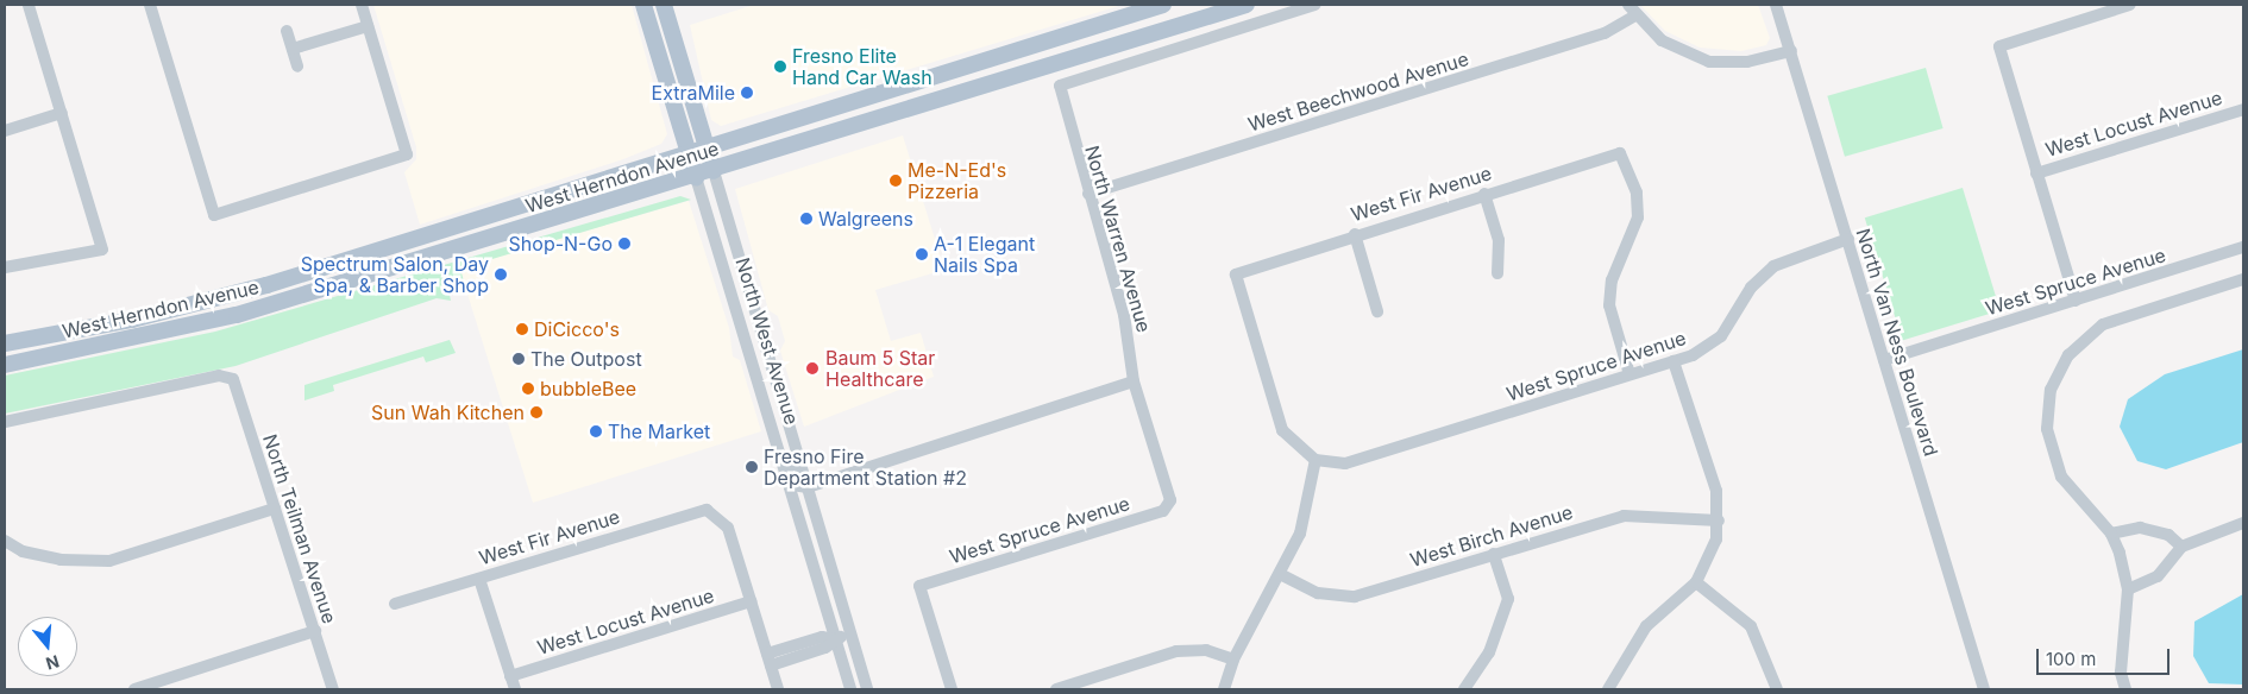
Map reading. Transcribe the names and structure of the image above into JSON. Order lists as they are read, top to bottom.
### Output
{
  "streets": {
    "main road": ["West Herndon Avenue", "North West Avenue"],
    "street": [
      "West Beechwood Avenue",
      "West Locust Avenue",
      "West Fir Avenue",
      "North Warren Avenue",
      "West Spruce Avenue",
      "North Van Ness Boulevard",
      "North Teilman Avenue",
      "West Birch Avenue"
    ]
  },
  "crossings": [
    ["West Beechwood Avenue", "North Warren Avenue"],
    ["West Locust Avenue", "West Fir Avenue"],
    ["West Herndon Avenue", "North West Avenue"],
    ["West Fir Avenue", "West Spruce Avenue"],
    ["North Warren Avenue", "West Spruce Avenue"],
    ["West Spruce Avenue", "North Van Ness Boulevard"]
  ],
  "places": [
    "Fresno Elite Hand Car Wash",
    "ExtraMile",
    "Me-N-Ed's Pizzeria",
    "Walgreens",
    "Shop-N-Go",
    "A-1 Elegant Nails Spa",
    "Spectrum Salon, Day Spa, & Barber Shop",
    "DiCicco's",
    "The Outpost",
    "Baum 5 Star Healthcare",
    "bubbleBee",
    "Sun Wah Kitchen",
    "The Market",
    "Fresno Fire Department Station #2"
  ],
  "scale_bar": "100 m",
  "north": "bottom"
}
